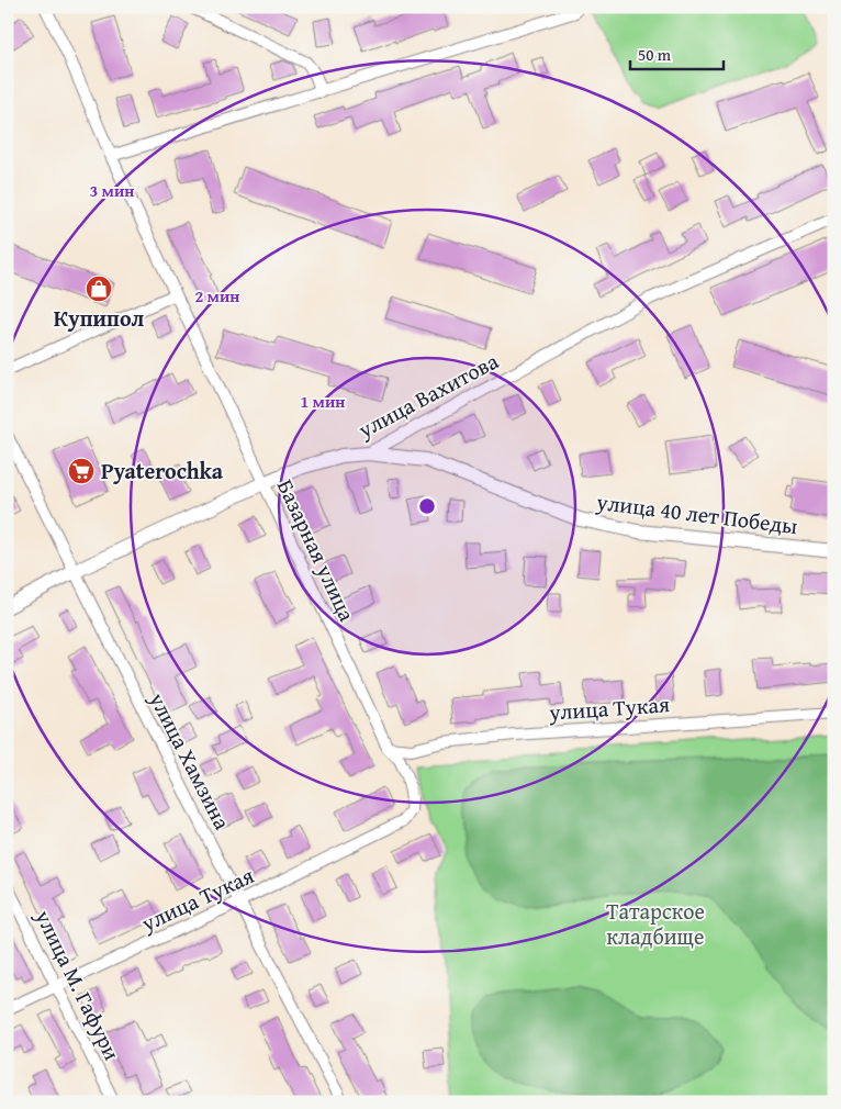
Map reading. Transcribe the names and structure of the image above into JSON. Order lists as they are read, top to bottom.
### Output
{
  "streets": {
    "street": [
      "улица Вахитова",
      "улица 40 лет Победы",
      "Базарная улица",
      "улица Тукая",
      "улица Хамзина",
      "улица М. Гафури"
    ]
  },
  "crossings": [
    ["улица Вахитова", "улица 40 лет Победы"],
    ["улица Вахитова", "Базарная улица"],
    ["улица Вахитова", "улица Хамзина"],
    ["Базарная улица", "улица Тукая"],
    ["улица Тукая", "улица Хамзина"],
    ["улица Тукая", "улица М. Гафури"]
  ],
  "parks": ["Татарское кладбище"],
  "places": {
    "shop": ["Купипол"],
    "supermarket": ["Pyaterochka"]
  },
  "scale_bar": "50 m",
  "rings": ["3 мин", "2 мин", "1 мин"]
}
